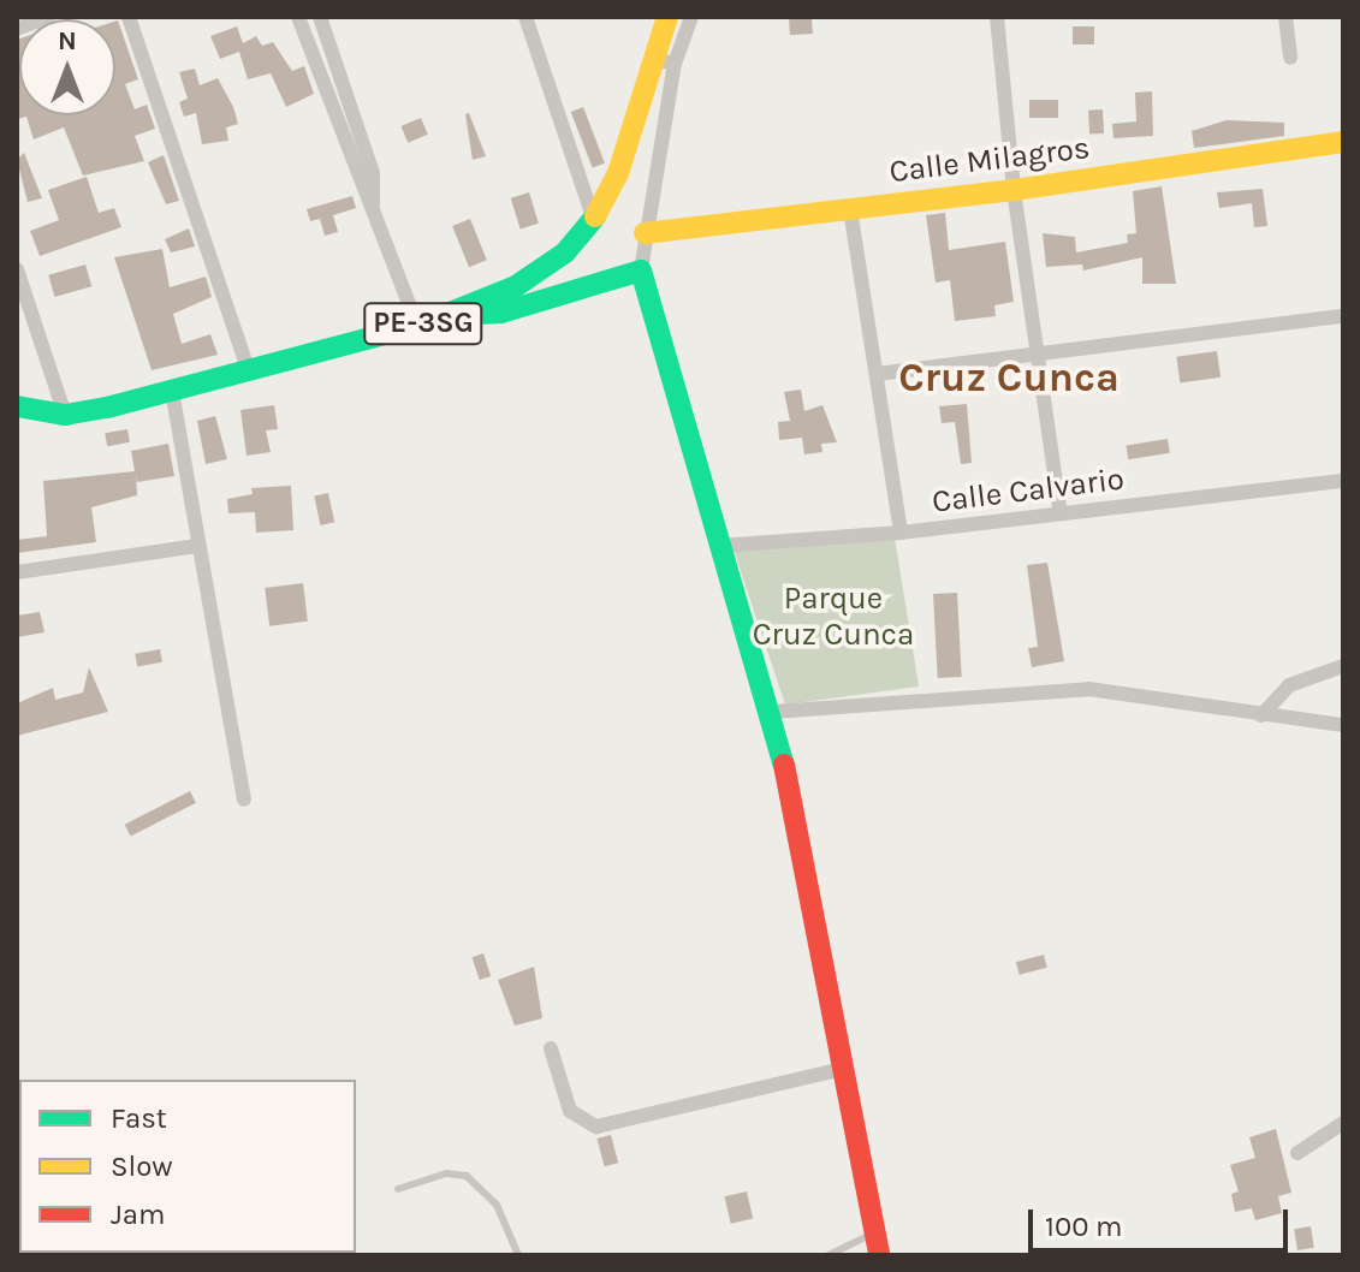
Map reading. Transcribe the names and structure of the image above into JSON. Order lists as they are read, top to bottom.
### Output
{
  "streets": {
    "street": ["Calle Milagros", "PE-3SG", "Calle Calvario"]
  },
  "districts": ["Cruz Cunca"],
  "parks": ["Parque Cruz Cunca"],
  "legend": ["Fast", "Slow", "Jam"],
  "scale_bar": "100 m",
  "north": "top"
}
